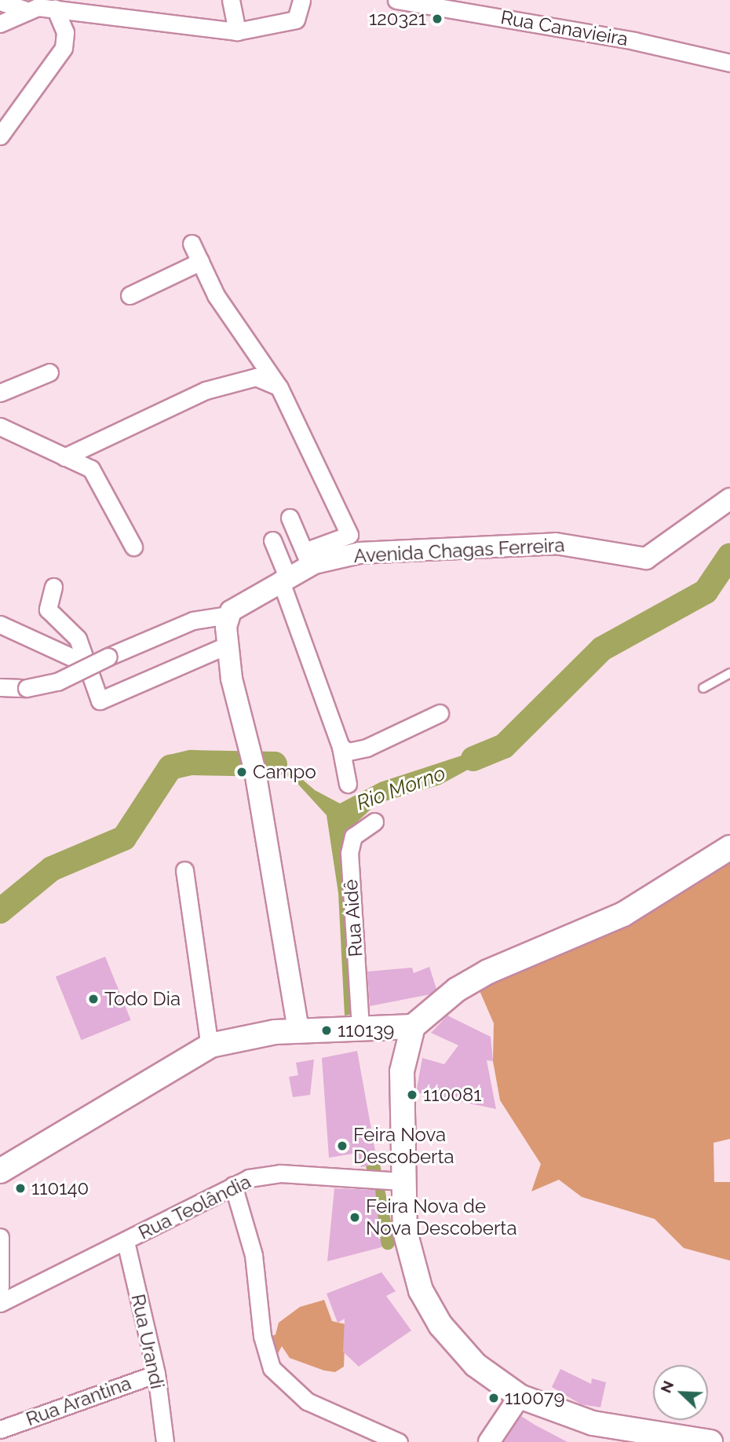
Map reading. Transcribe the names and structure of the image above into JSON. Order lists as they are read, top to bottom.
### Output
{
  "streets": {
    "street": [
      "Rua Canavieira",
      "Avenida Chagas Ferreira",
      "Rua Aidê",
      "Rua Teolândia",
      "Rua Urandi",
      "Rua Arantina"
    ]
  },
  "crossings": [
    ["Rua Teolândia", "Rua Urandi"],
    ["Rua Urandi", "Rua Arantina"]
  ],
  "water": ["Rio Morno"],
  "places": [
    "120321",
    "Campo",
    "Todo Dia",
    "110139",
    "110081",
    "Feira Nova Descoberta",
    "110140",
    "Feira Nova de Nova Descoberta",
    "110079"
  ],
  "north": "top left"
}
